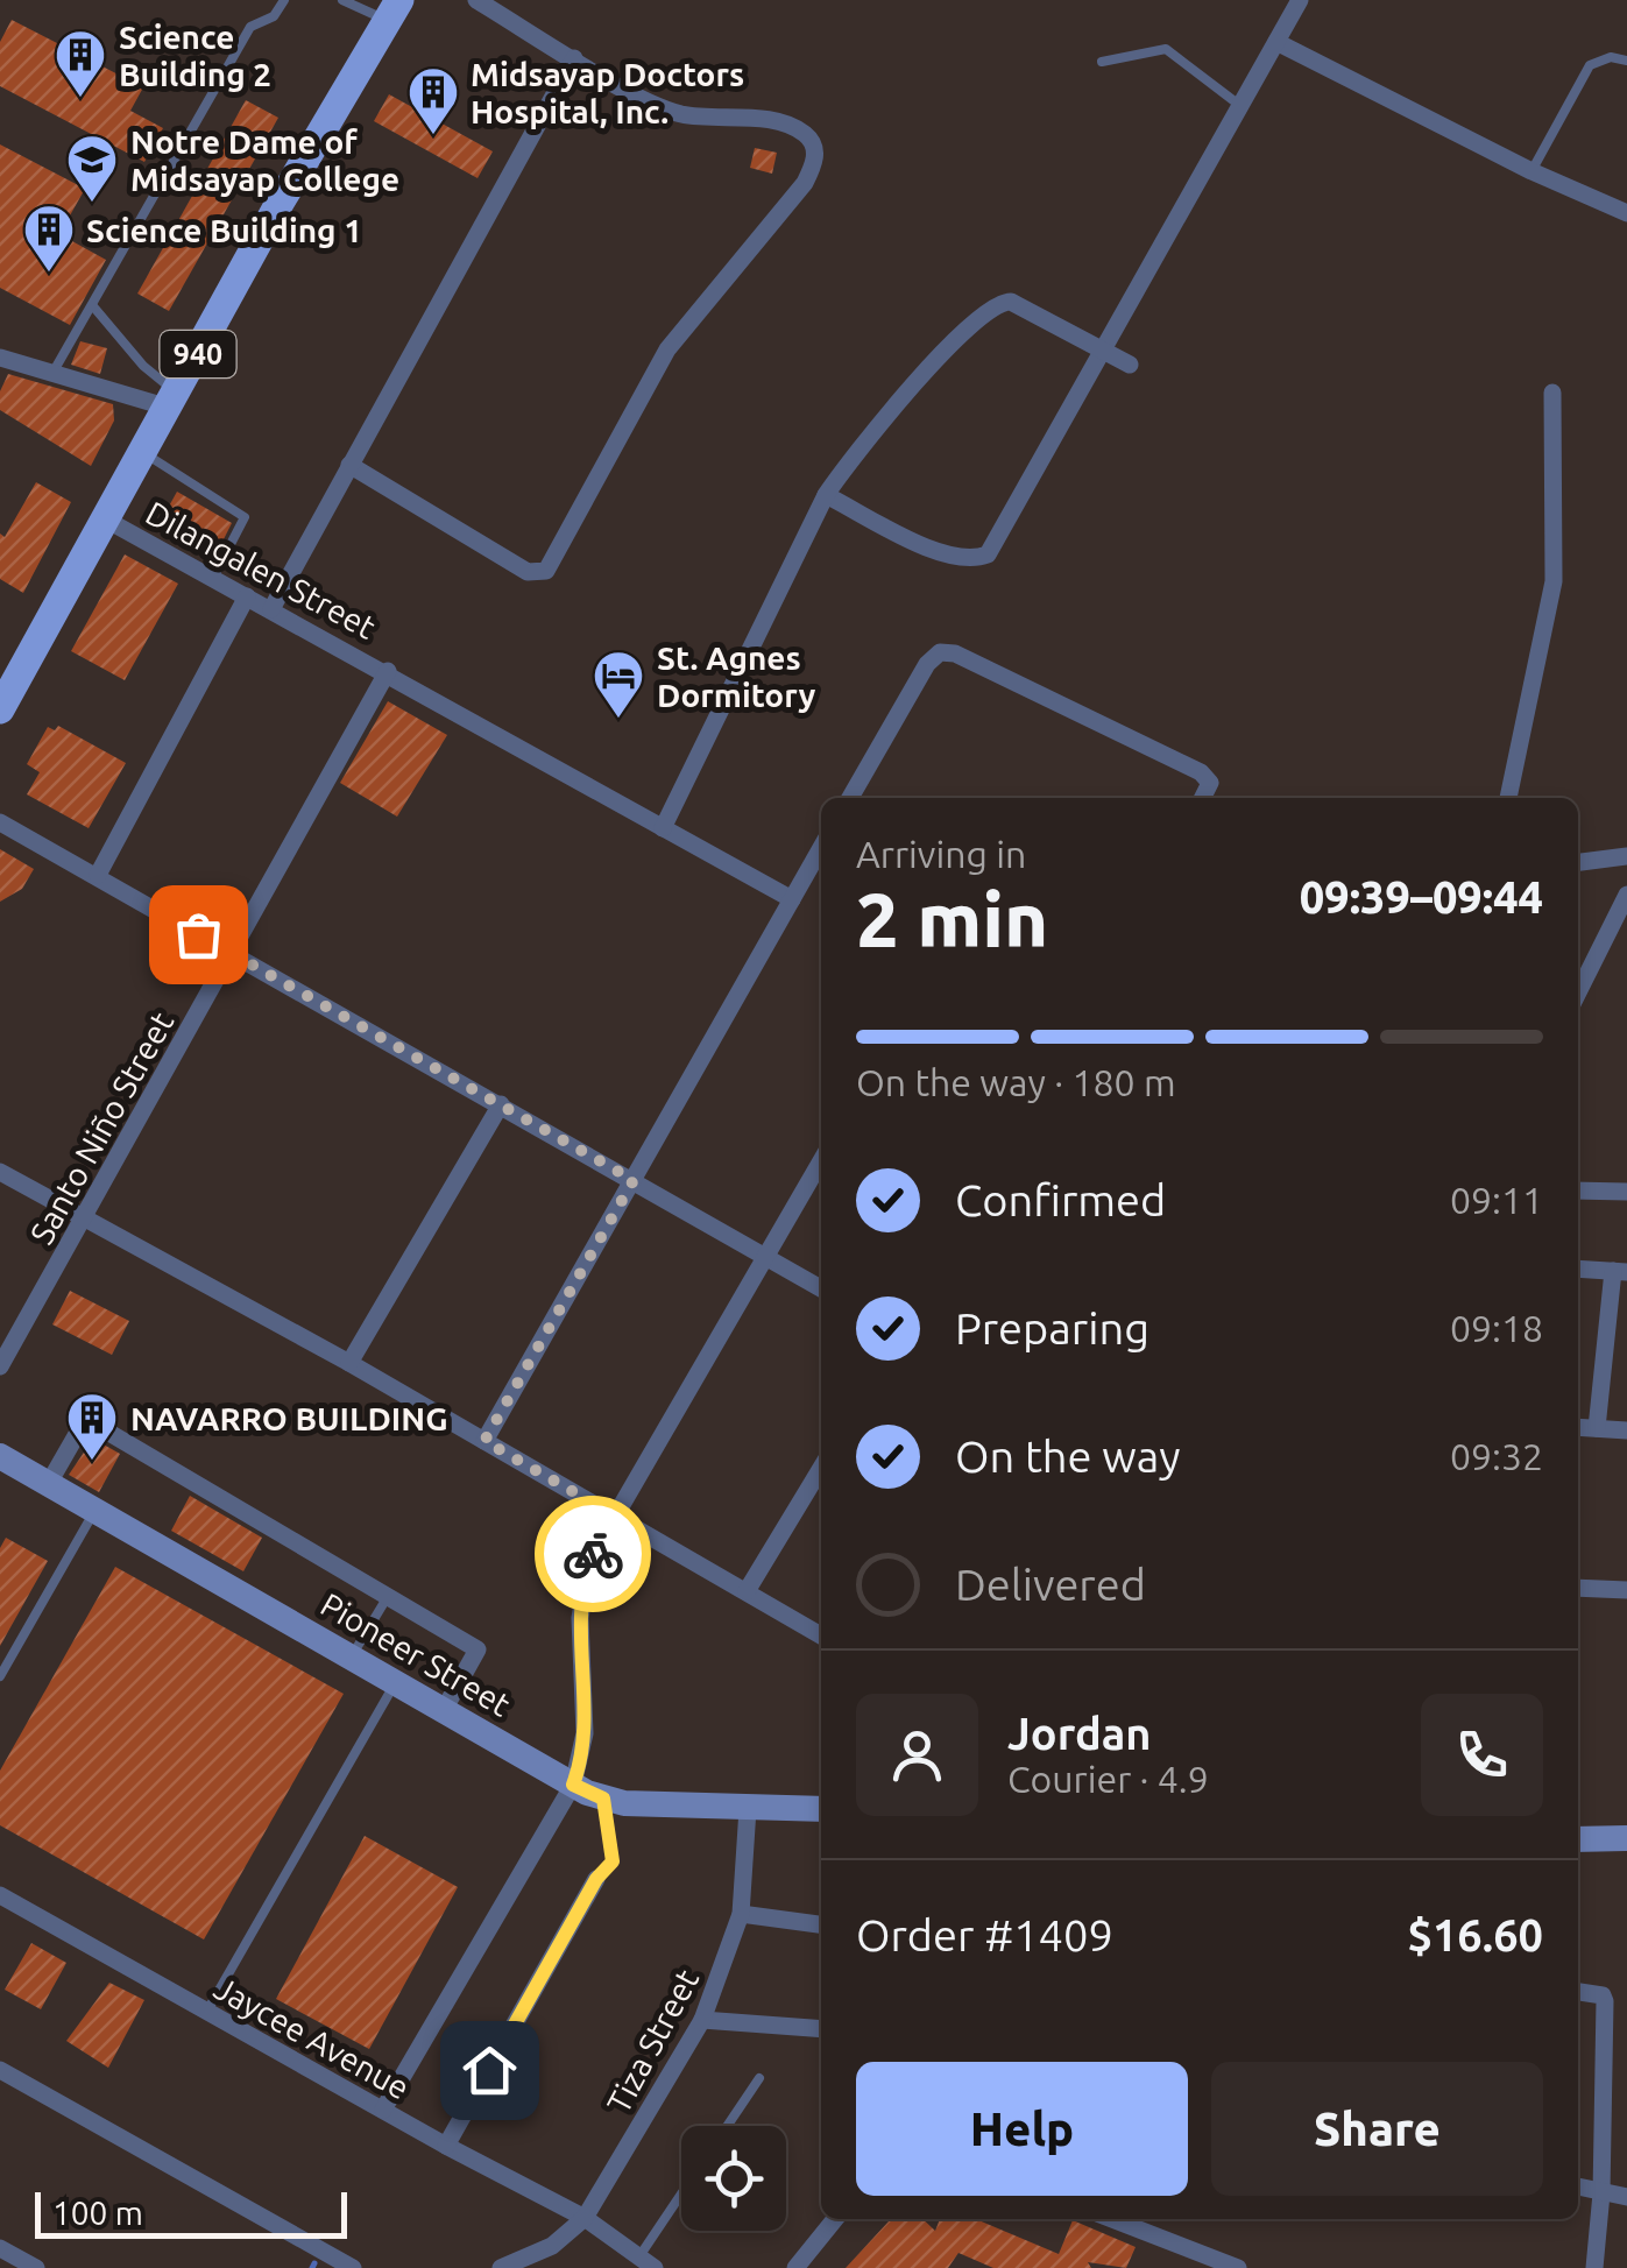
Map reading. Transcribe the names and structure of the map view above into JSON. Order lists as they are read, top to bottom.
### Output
{
  "streets": {
    "main road": ["940", "Pioneer Street"],
    "street": [
      "Dilangalen Street",
      "Santo Niño Street",
      "Jaycee Avenue",
      "Tiza Street"
    ]
  },
  "crossings": [
    ["940", "Dilangalen Street"],
    ["Dilangalen Street", "Santo Niño Street"],
    ["Pioneer Street", "Tiza Street"],
    ["Jaycee Avenue", "Tiza Street"]
  ],
  "places": {
    "building": [
      "Science Building 2",
      "Midsayap Doctors Hospital, Inc.",
      "Science Building 1",
      "NAVARRO BUILDING"
    ],
    "school or university": ["Notre Dame of Midsayap College"],
    "hotel": ["St. Agnes Dormitory"]
  },
  "scale_bar": "100 m",
  "page": {
    "heading": ["2 min", "Arriving in", "09:39–09:44"],
    "panel": [
      "Jordan",
      "Courier · 4.9",
      "Order #1409",
      "$16.60"
    ],
    "bar": "On the way · 180 m",
    "list": [
      ["Confirmed", "09:11"],
      ["Preparing", "09:18"],
      ["On the way", "09:32"],
      "Delivered"
    ],
    "buttons": ["Help", "Share"],
    "scale": "100 m"
  }
}
